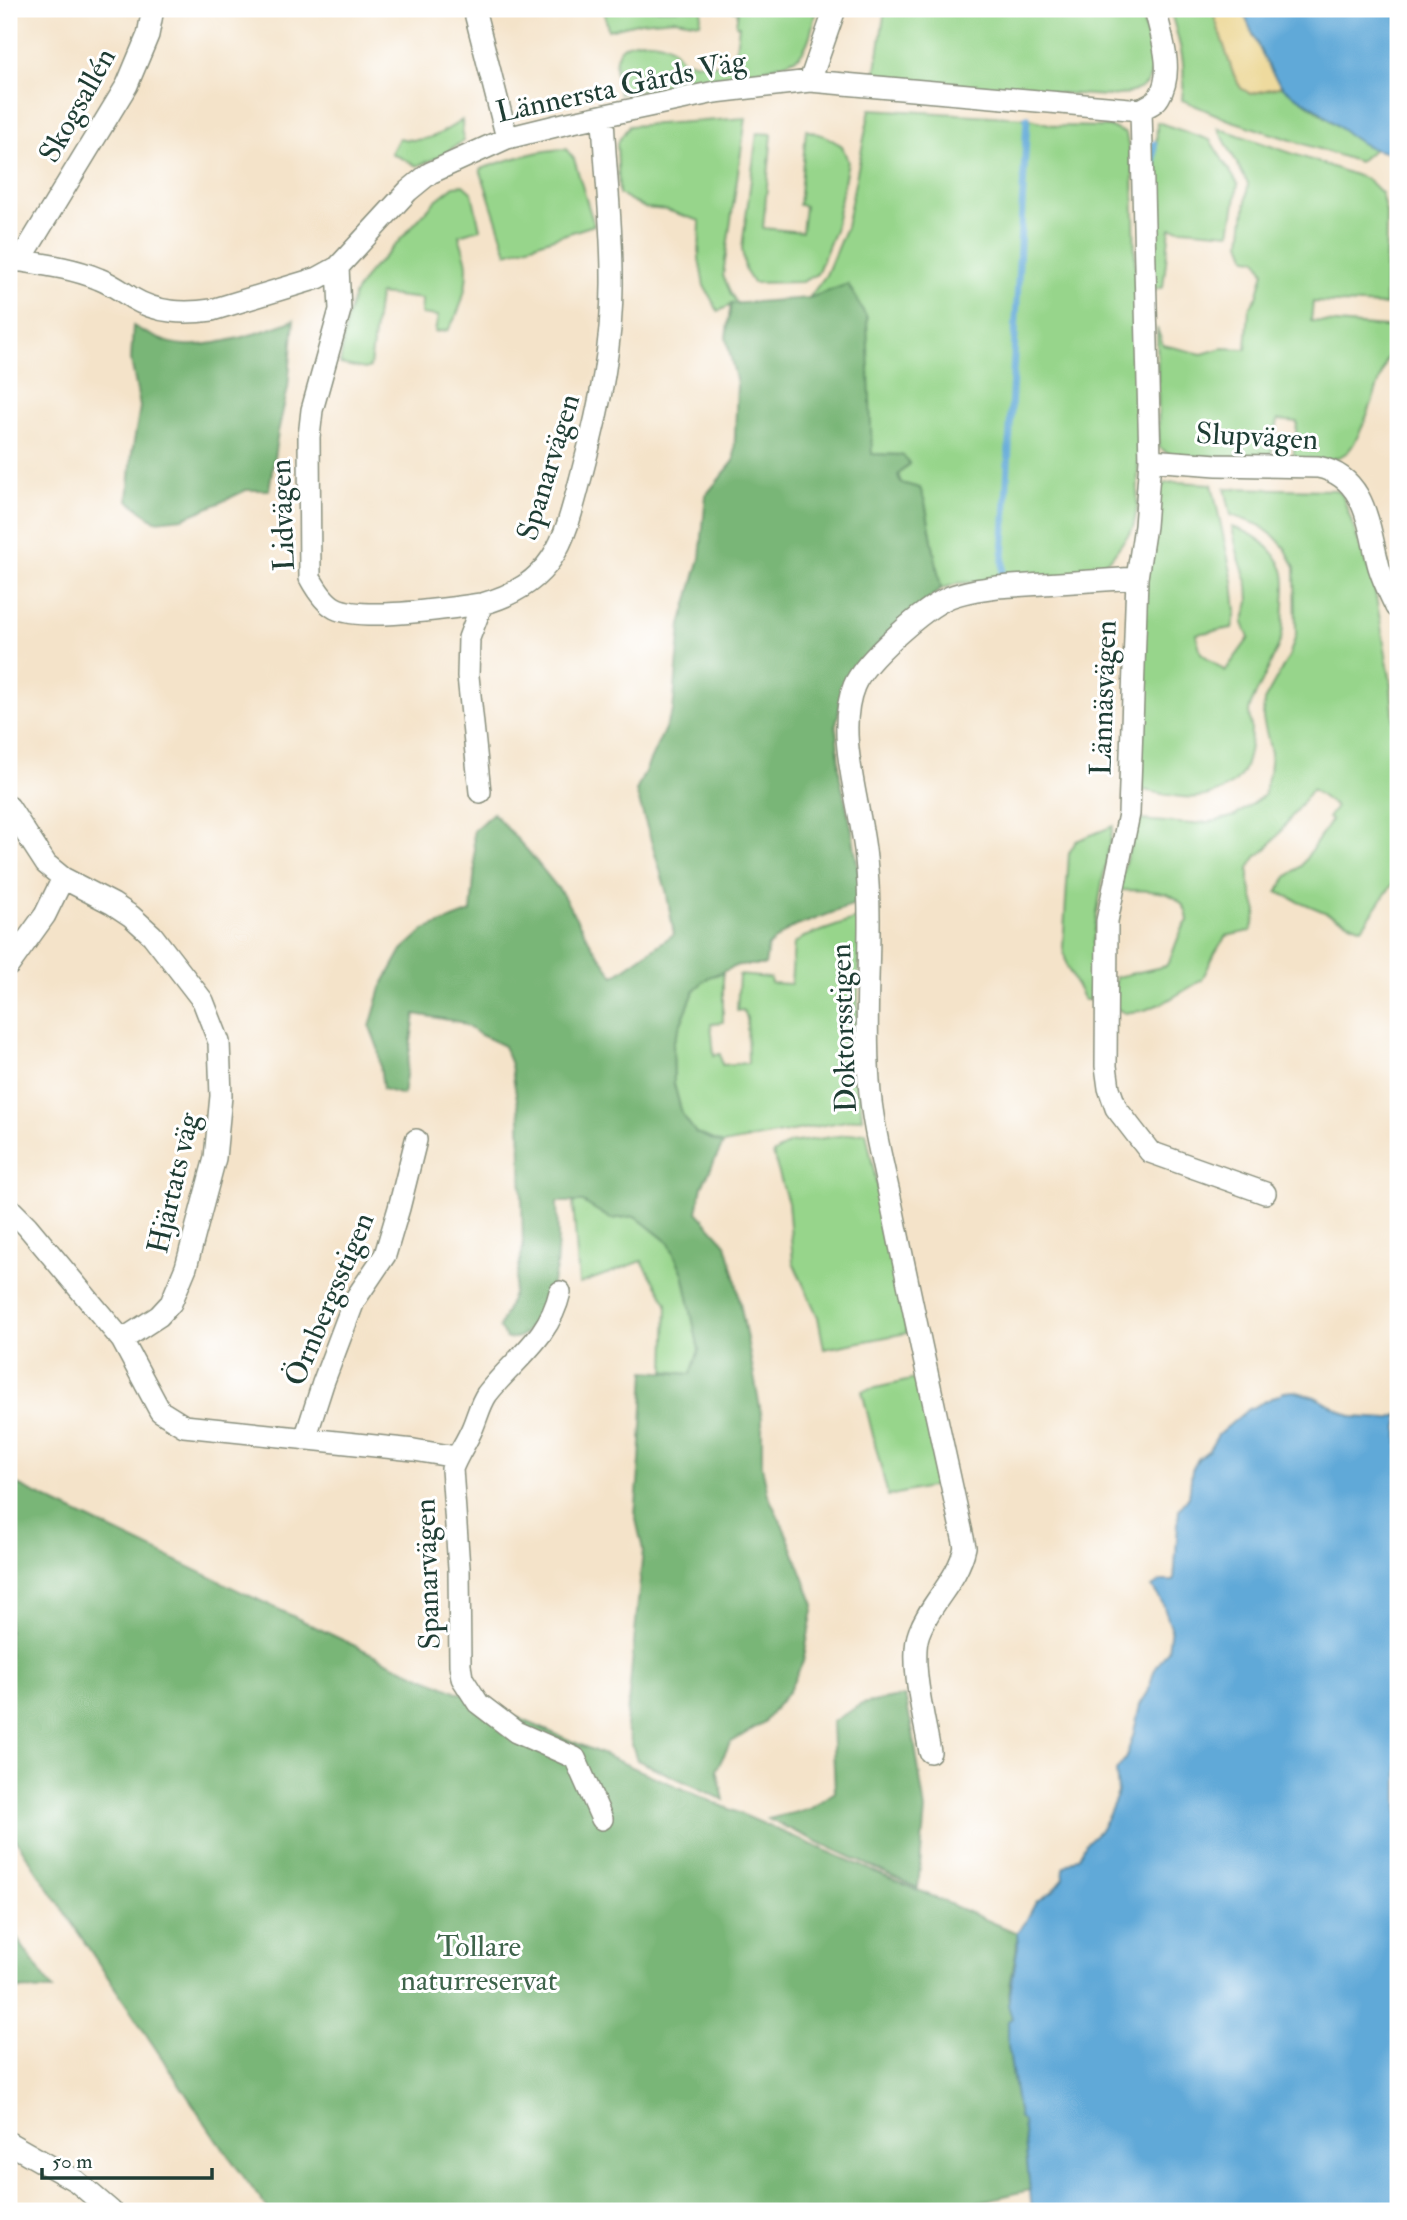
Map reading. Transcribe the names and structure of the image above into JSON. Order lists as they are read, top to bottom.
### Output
{
  "streets": {
    "street": [
      "Lännersta Gårds Väg",
      "Skogsallén",
      "Slupvägen",
      "Spanarvägen",
      "Lidvägen",
      "Lännäsvägen",
      "Doktorsstigen",
      "Hjärtats väg",
      "Örnbergsstigen"
    ]
  },
  "crossings": [
    ["Lännersta Gårds Väg", "Skogsallén"],
    ["Lännersta Gårds Väg", "Spanarvägen"],
    ["Lännersta Gårds Väg", "Lidvägen"],
    ["Lännersta Gårds Väg", "Lännäsvägen"],
    ["Slupvägen", "Lännäsvägen"],
    ["Spanarvägen", "Lidvägen"],
    ["Lännäsvägen", "Doktorsstigen"]
  ],
  "parks": ["Tollare naturreservat"],
  "scale_bar": "50 m"
}
